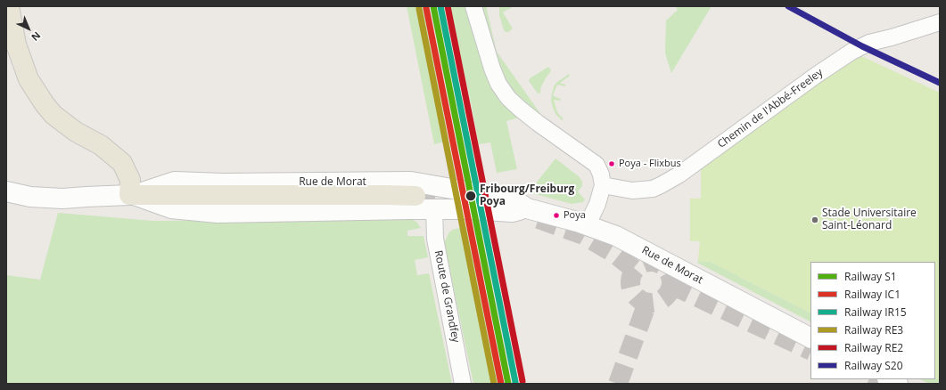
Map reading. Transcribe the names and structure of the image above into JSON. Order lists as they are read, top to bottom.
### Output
{
  "streets": {
    "main road": ["Rue de Morat"],
    "street": ["Chemin de l'Abbé-Freeley", "Route de Grandfey"]
  },
  "crossings": [
    ["Rue de Morat", "Route de Grandfey"]
  ],
  "places": [
    "Poya - Flixbus",
    "Fribourg/Freiburg Poya",
    "Poya",
    "Stade Universitaire Saint-Léonard"
  ],
  "lines": [
    "rail line S1",
    "rail line IR15",
    "rail line RE2",
    "rail line S20",
    "rail line IC1",
    "rail line RE3"
  ],
  "legend": [
    "Railway S1",
    "Railway IC1",
    "Railway IR15",
    "Railway RE3",
    "Railway RE2",
    "Railway S20"
  ],
  "north": "bottom right"
}
